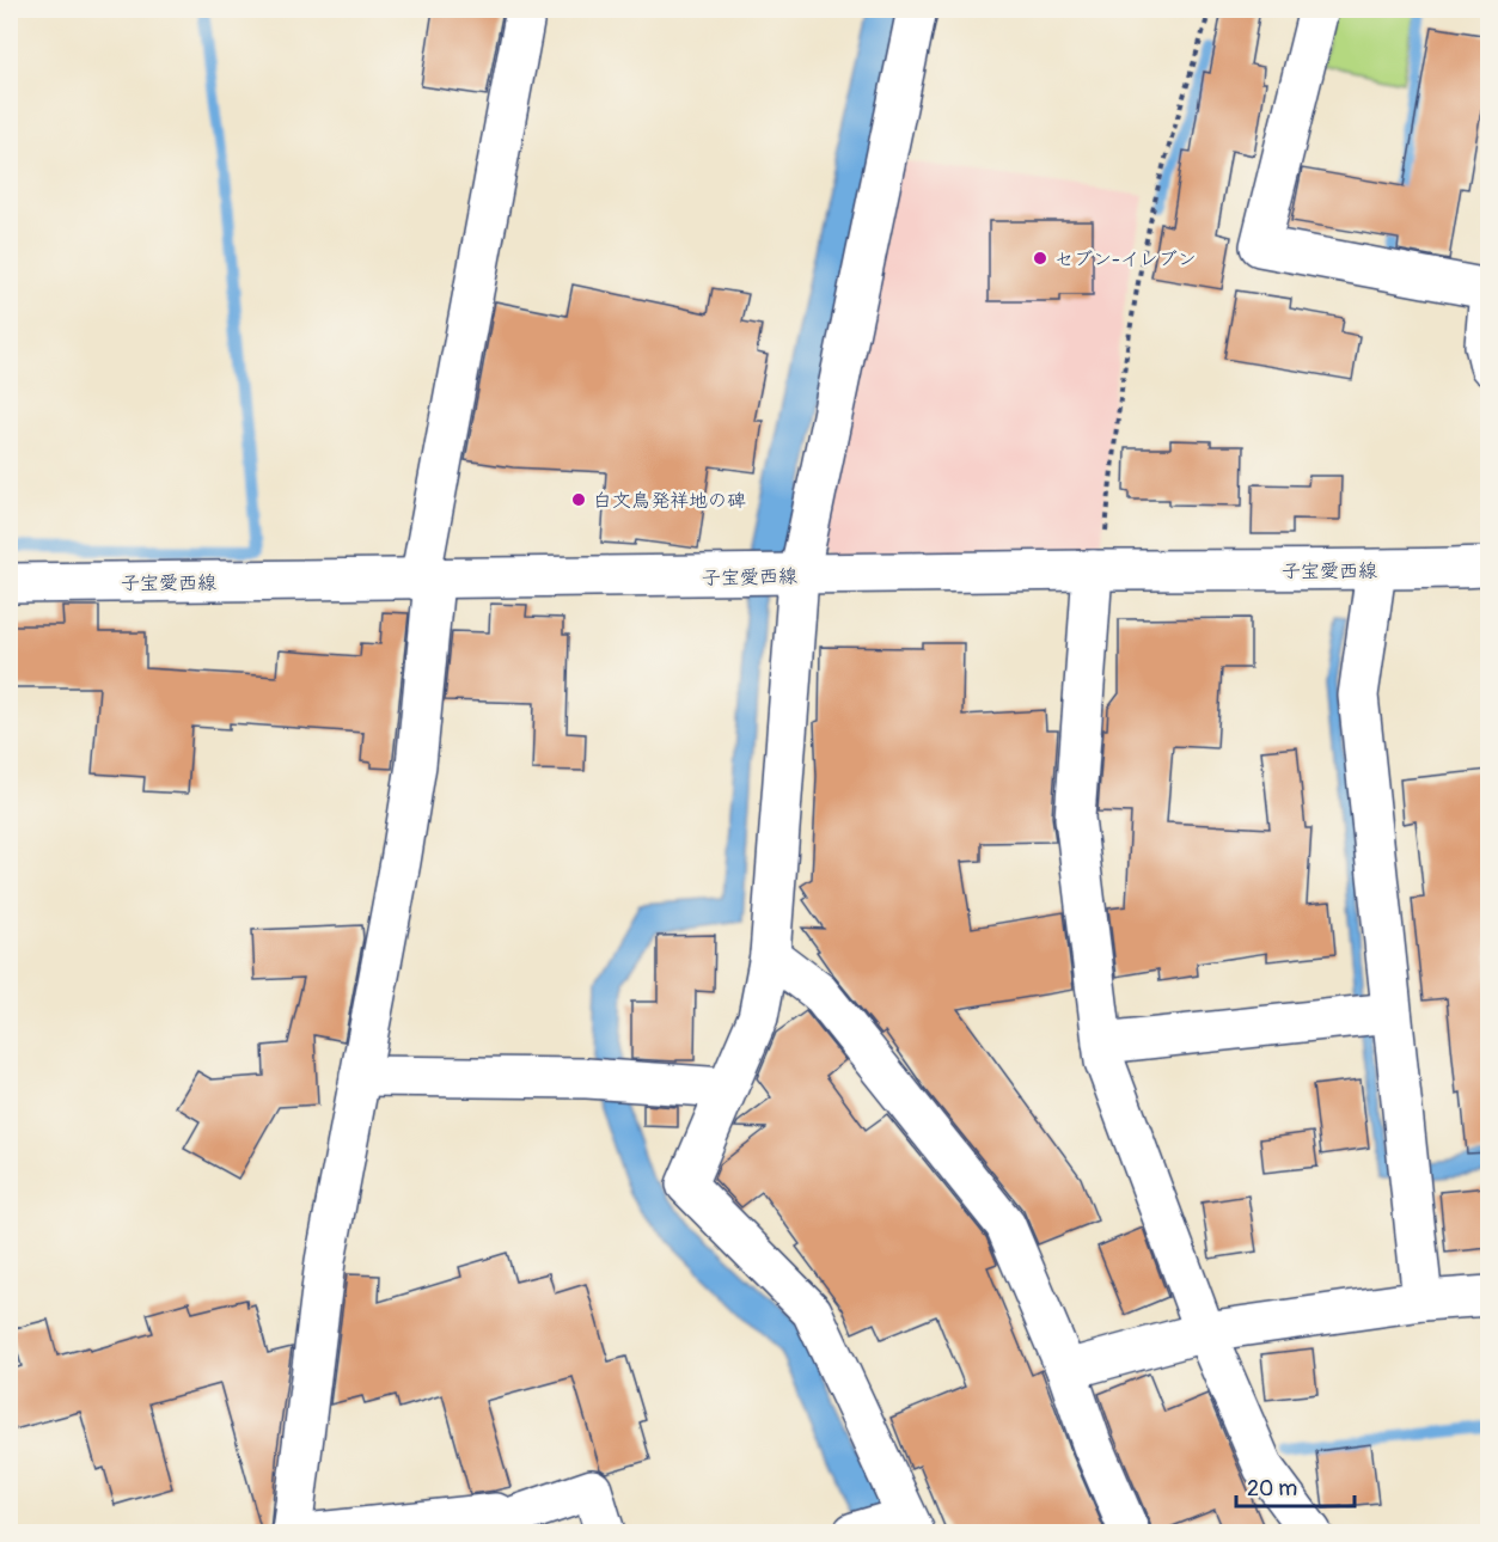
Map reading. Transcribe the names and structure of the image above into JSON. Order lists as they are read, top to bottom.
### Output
{
  "streets": {
    "street": ["子宝愛西線"]
  },
  "places": ["セブン-イレブン", "白文鳥発祥地の碑"],
  "scale_bar": "20 m"
}
